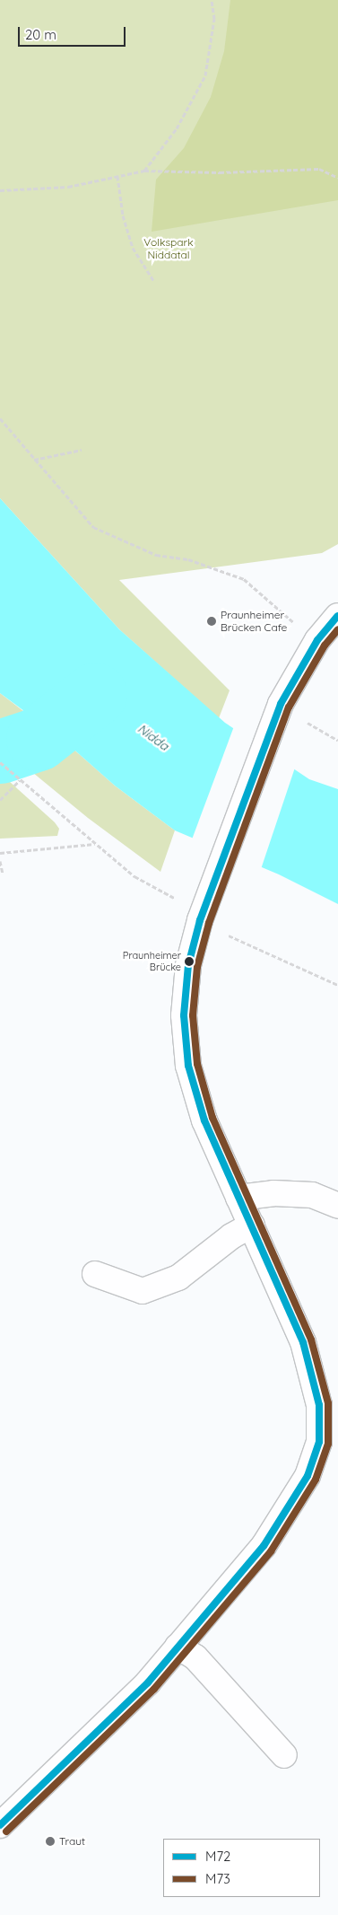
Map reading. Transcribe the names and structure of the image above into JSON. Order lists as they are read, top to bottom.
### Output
{
  "water": ["Nidda"],
  "parks": ["Volkspark Niddatal"],
  "places": ["Praunheimer Brücken Cafe", "Praunheimer Brücke", "Traut"],
  "lines": ["transit line M72", "transit line M73"],
  "legend": ["M72", "M73"],
  "scale_bar": "20 m"
}
